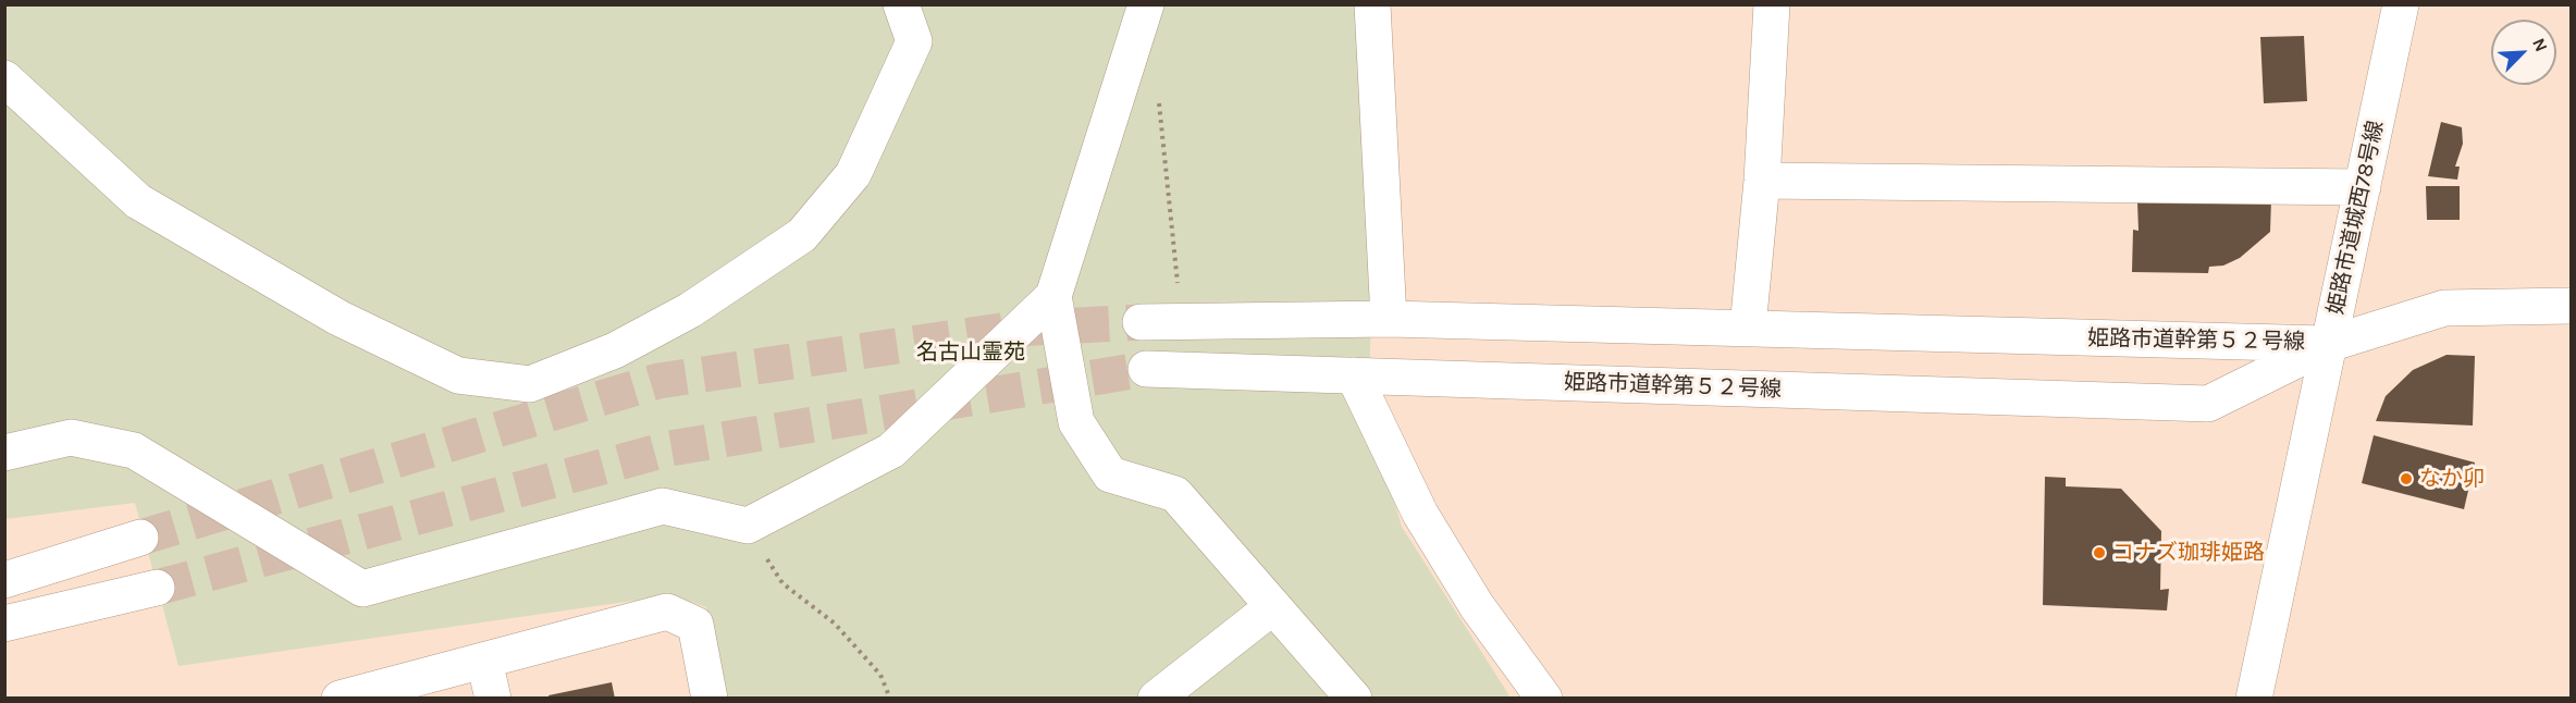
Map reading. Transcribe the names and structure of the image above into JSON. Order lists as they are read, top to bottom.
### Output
{
  "streets": {
    "street": ["姫路市道城西78号線", "姫路市道幹第５２号線"]
  },
  "crossings": [
    ["姫路市道城西78号線", "姫路市道幹第５２号線"]
  ],
  "parks": ["名古山霊苑"],
  "places": ["なか卯", "コナズ珈琲姫路"],
  "north": "top right"
}
